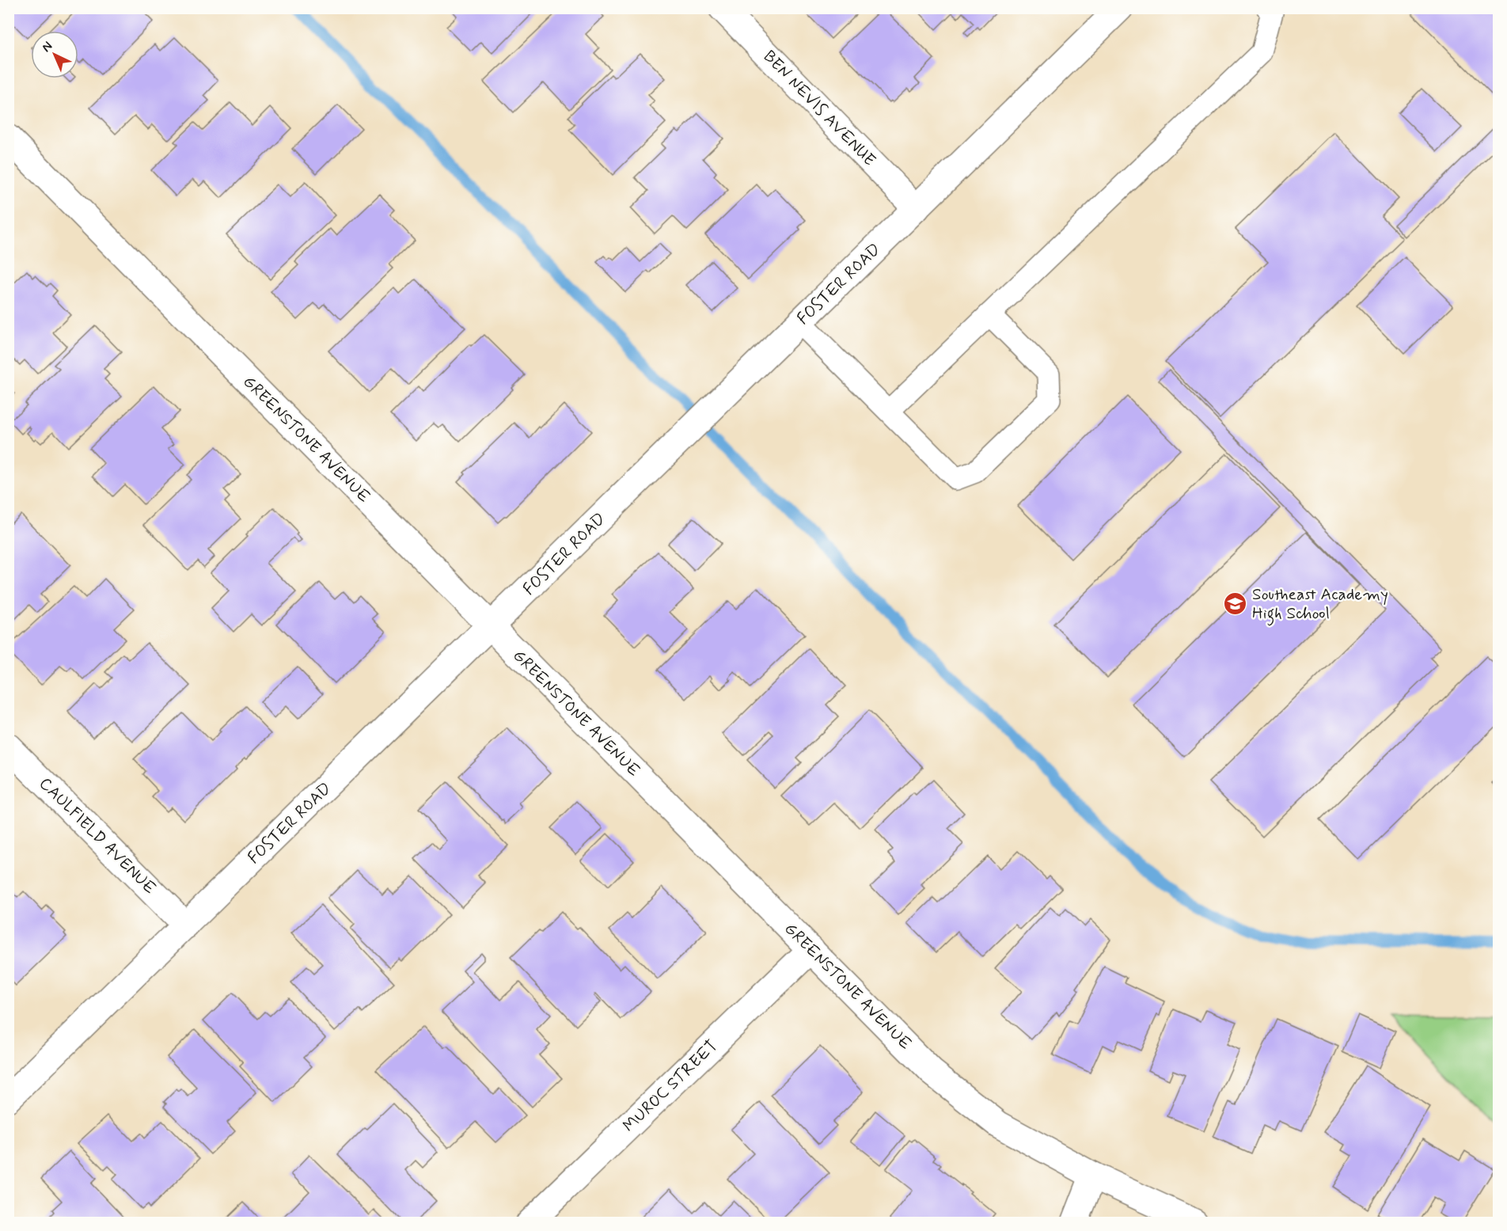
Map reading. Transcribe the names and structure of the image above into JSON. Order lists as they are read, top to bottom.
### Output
{
  "streets": {
    "street": [
      "BEN NEVIS AVENUE",
      "FOSTER ROAD",
      "GREENSTONE AVENUE",
      "CAULFIELD AVENUE",
      "MUROC STREET"
    ]
  },
  "crossings": [
    ["BEN NEVIS AVENUE", "FOSTER ROAD"],
    ["FOSTER ROAD", "GREENSTONE AVENUE"],
    ["FOSTER ROAD", "CAULFIELD AVENUE"],
    ["GREENSTONE AVENUE", "MUROC STREET"]
  ],
  "places": {
    "school or university": ["Southeast Academy High School"]
  },
  "north": "top left"
}
